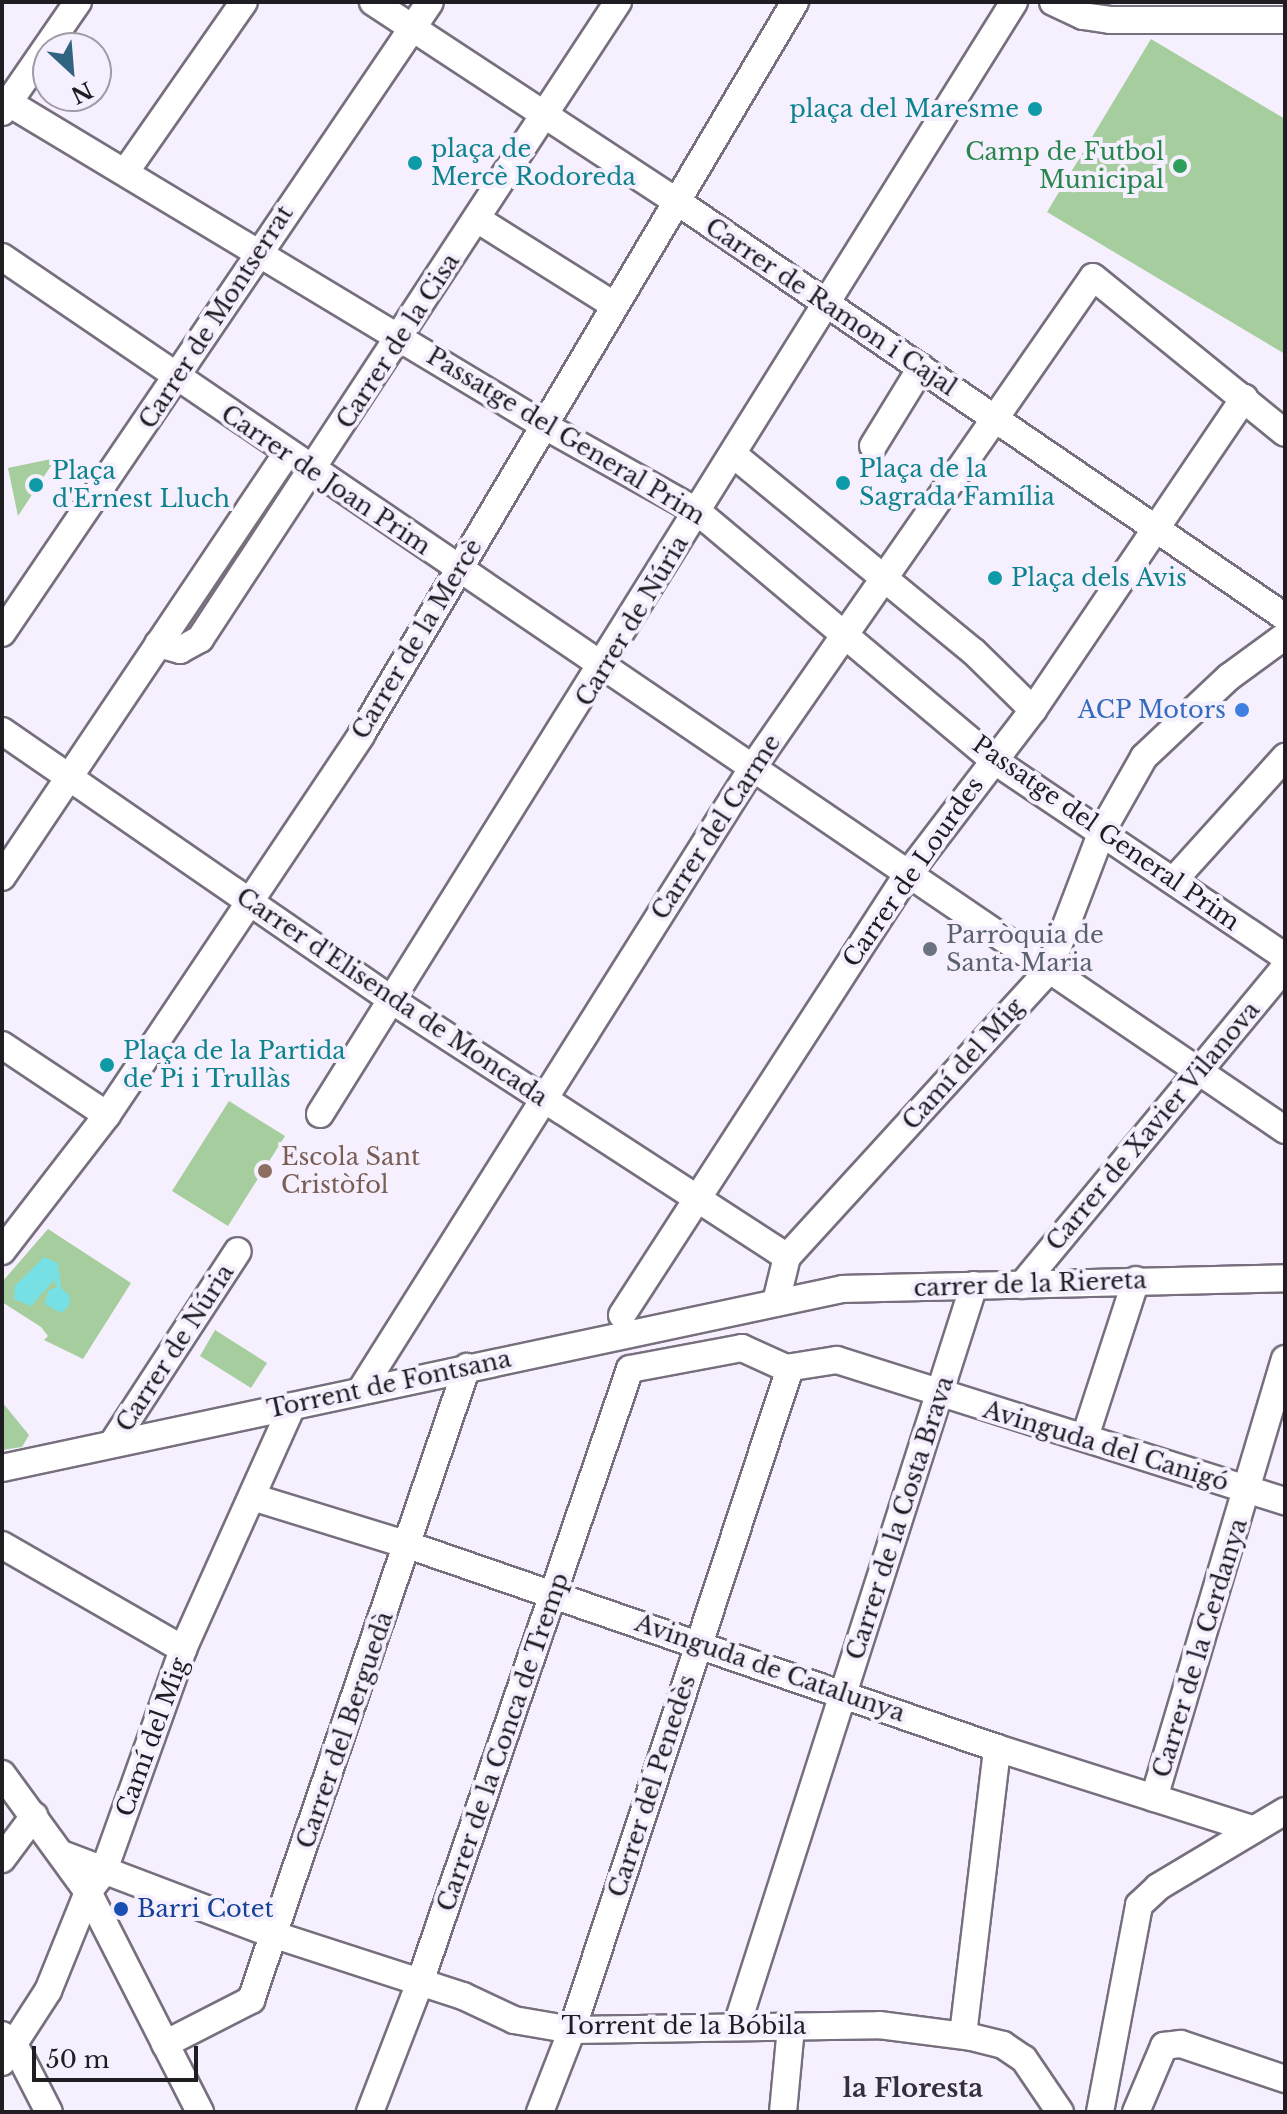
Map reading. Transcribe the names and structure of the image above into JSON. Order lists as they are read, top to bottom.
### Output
{
  "streets": {
    "street": [
      "Carrer de Ramon i Cajal",
      "Carrer de Montserrat",
      "Carrer de la Cisa",
      "Passatge del General Prim",
      "Carrer de Joan Prim",
      "Carrer de Núria",
      "Carrer de la Mercè",
      "Carrer del Carme",
      "Carrer de Lourdes",
      "Carrer d'Elisenda de Moncada",
      "Camí del Mig",
      "Carrer de Xavier Vilanova",
      "carrer de la Riereta",
      "Torrent de Fontsana",
      "Avinguda del Canigó",
      "Carrer de la Costa Brava",
      "Carrer de la Cerdanya",
      "Avinguda de Catalunya",
      "Carrer del Berguedà",
      "Carrer de la Conca de Tremp",
      "Carrer del Penedès",
      "Torrent de la Bóbila"
    ]
  },
  "crossings": [
    ["Carrer de Ramon i Cajal", "Carrer de Montserrat"],
    ["Carrer de Ramon i Cajal", "Carrer de la Cisa"],
    ["Carrer de Ramon i Cajal", "Carrer de Núria"],
    ["Carrer de Ramon i Cajal", "Carrer de la Mercè"],
    ["Carrer de Ramon i Cajal", "Carrer del Carme"],
    ["Carrer de Ramon i Cajal", "Carrer de Lourdes"],
    ["Carrer de Montserrat", "Passatge del General Prim"],
    ["Carrer de Montserrat", "Carrer de Joan Prim"],
    ["Carrer de la Cisa", "Passatge del General Prim"],
    ["Carrer de la Cisa", "Carrer de Joan Prim"],
    ["Passatge del General Prim", "Carrer de Núria"],
    ["Passatge del General Prim", "Carrer de la Mercè"],
    ["Passatge del General Prim", "Carrer del Carme"],
    ["Passatge del General Prim", "Carrer de Lourdes"],
    ["Passatge del General Prim", "Camí del Mig"],
    ["Carrer de Joan Prim", "Carrer de Núria"],
    ["Carrer de Joan Prim", "Carrer de la Mercè"],
    ["Carrer de Joan Prim", "Carrer del Carme"],
    ["Carrer de Joan Prim", "Carrer de Lourdes"],
    ["Carrer de Joan Prim", "Camí del Mig"],
    ["Carrer de Joan Prim", "Carrer de Xavier Vilanova"],
    ["Carrer de Núria", "Carrer d'Elisenda de Moncada"],
    ["Carrer de Núria", "Torrent de Fontsana"],
    ["Carrer de la Mercè", "Carrer d'Elisenda de Moncada"],
    ["Carrer del Carme", "Carrer de Lourdes"],
    ["Carrer del Carme", "Carrer d'Elisenda de Moncada"],
    ["Carrer del Carme", "Torrent de Fontsana"],
    ["Carrer de Lourdes", "Carrer d'Elisenda de Moncada"],
    ["Carrer d'Elisenda de Moncada", "Camí del Mig"],
    ["Camí del Mig", "carrer de la Riereta"],
    ["Camí del Mig", "Torrent de Fontsana"],
    ["Camí del Mig", "Avinguda de Catalunya"],
    ["Camí del Mig", "Torrent de la Bóbila"],
    ["Carrer de Xavier Vilanova", "carrer de la Riereta"],
    ["carrer de la Riereta", "Torrent de Fontsana"],
    ["carrer de la Riereta", "Carrer de la Costa Brava"],
    ["Torrent de Fontsana", "Carrer del Berguedà"],
    ["Avinguda del Canigó", "Carrer de la Costa Brava"],
    ["Avinguda del Canigó", "Carrer de la Cerdanya"],
    ["Avinguda del Canigó", "Carrer de la Conca de Tremp"],
    ["Avinguda del Canigó", "Carrer del Penedès"],
    ["Carrer de la Costa Brava", "Avinguda de Catalunya"],
    ["Carrer de la Costa Brava", "Torrent de la Bóbila"],
    ["Carrer de la Cerdanya", "Avinguda de Catalunya"],
    ["Avinguda de Catalunya", "Carrer del Berguedà"],
    ["Avinguda de Catalunya", "Carrer de la Conca de Tremp"],
    ["Avinguda de Catalunya", "Carrer del Penedès"],
    ["Carrer del Berguedà", "Torrent de la Bóbila"],
    ["Carrer de la Conca de Tremp", "Carrer del Penedès"],
    ["Carrer de la Conca de Tremp", "Torrent de la Bóbila"],
    ["Carrer del Penedès", "Torrent de la Bóbila"]
  ],
  "districts": ["la Floresta"],
  "places": [
    "plaça del Maresme",
    "plaça de Mercè Rodoreda",
    "Camp de Futbol Municipal",
    "Plaça de la Sagrada Família",
    "Plaça d'Ernest Lluch",
    "Plaça dels Avis",
    "ACP Motors",
    "Parròquia de Santa Maria",
    "Plaça de la Partida de Pi i Trullàs",
    "Escola Sant Cristòfol",
    "Barri Cotet"
  ],
  "scale_bar": "50 m",
  "north": "bottom right"
}
